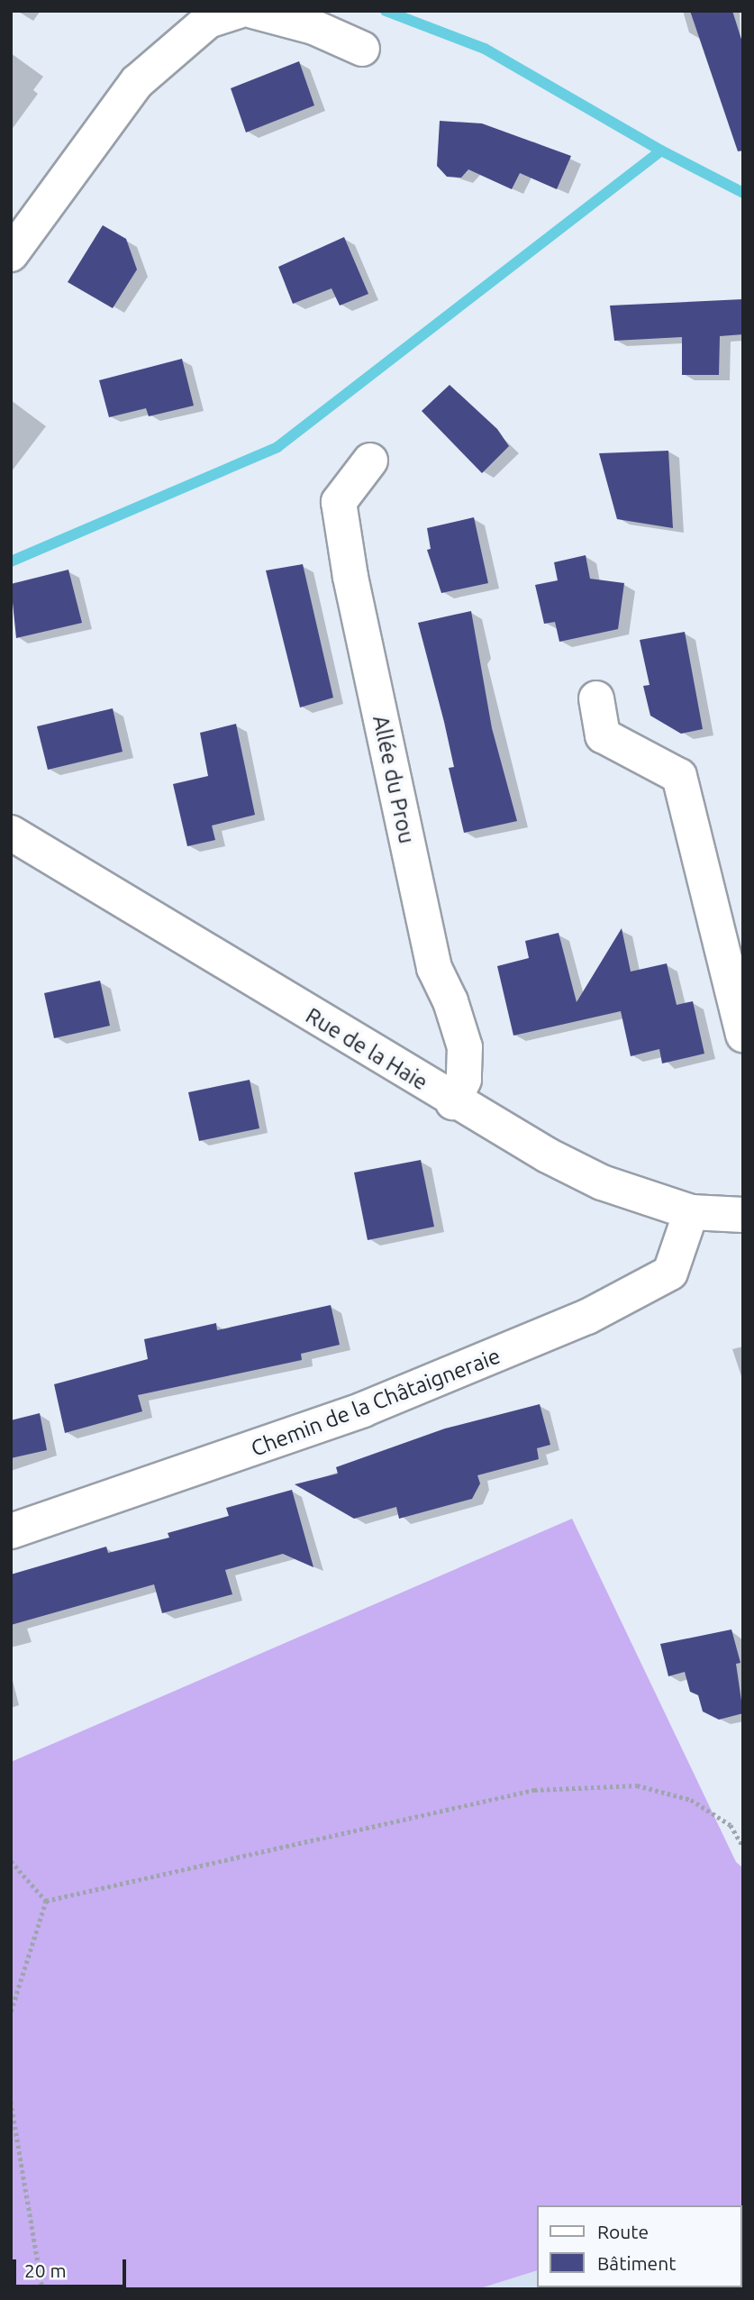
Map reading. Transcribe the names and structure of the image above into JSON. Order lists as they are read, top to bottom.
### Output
{
  "streets": {
    "street": ["Allée du Prou", "Rue de la Haie", "Chemin de la Châtaigneraie"]
  },
  "crossings": [
    ["Allée du Prou", "Rue de la Haie"],
    ["Rue de la Haie", "Chemin de la Châtaigneraie"]
  ],
  "legend": ["Route", "Bâtiment"],
  "scale_bar": "20 m"
}
